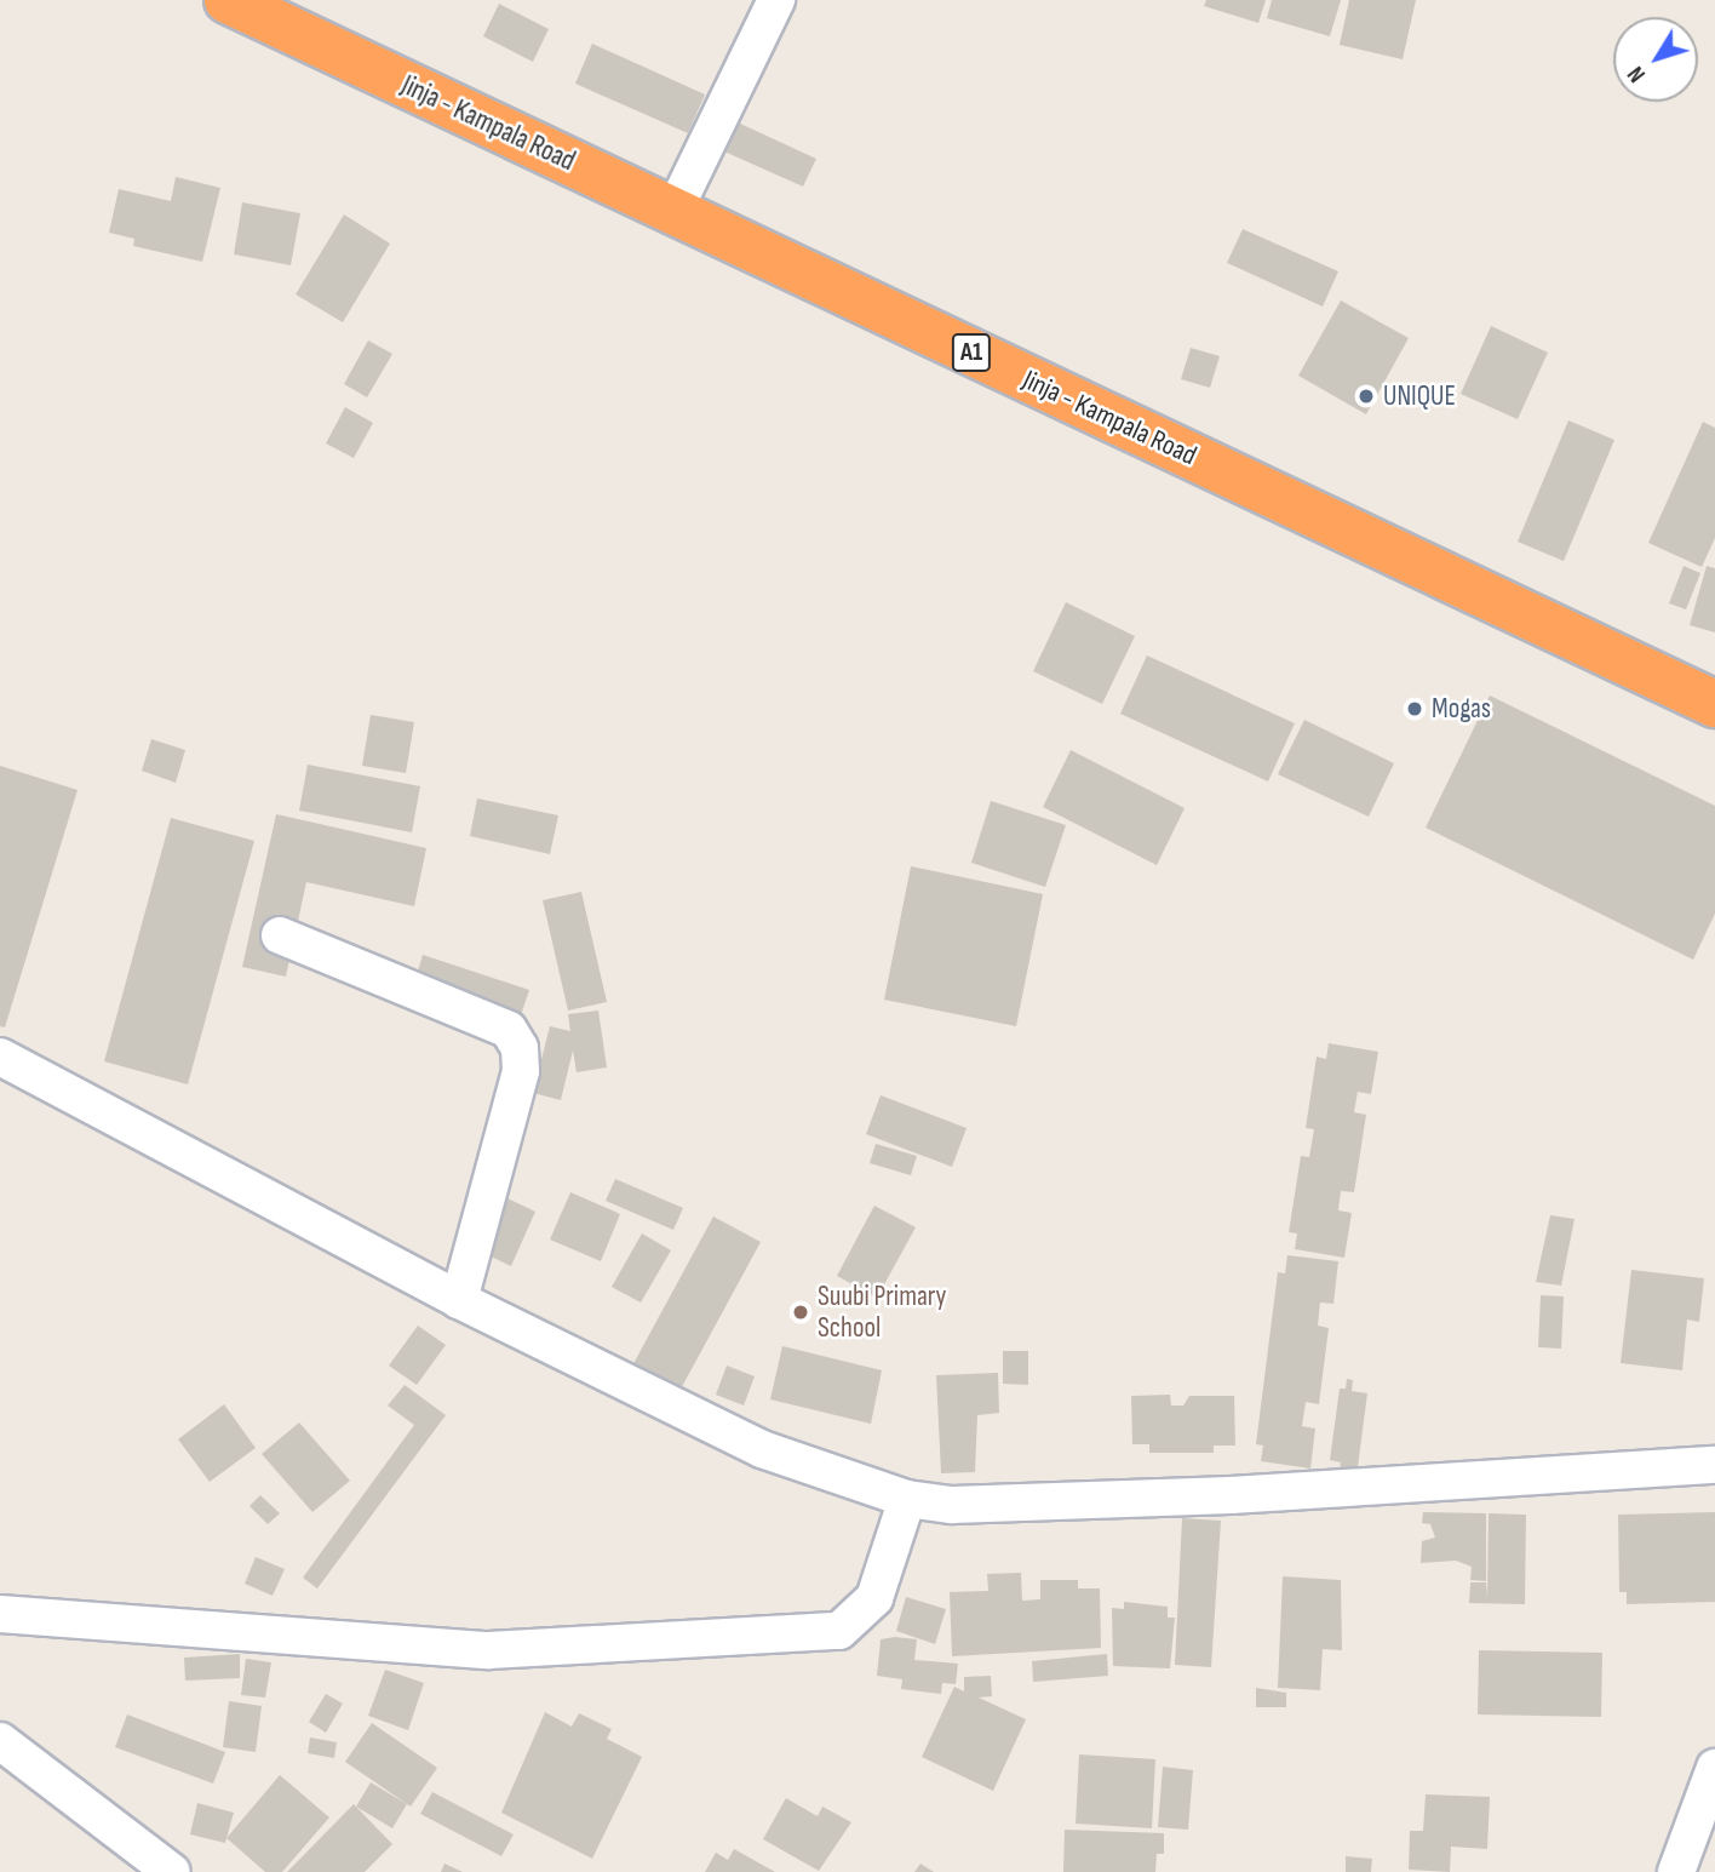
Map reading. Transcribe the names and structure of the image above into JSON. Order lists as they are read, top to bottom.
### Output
{
  "streets": {
    "highway": ["Jinja - Kampala Road", "A1"]
  },
  "places": ["UNIQUE", "Mogas", "Suubi Primary School"],
  "north": "bottom left"
}
